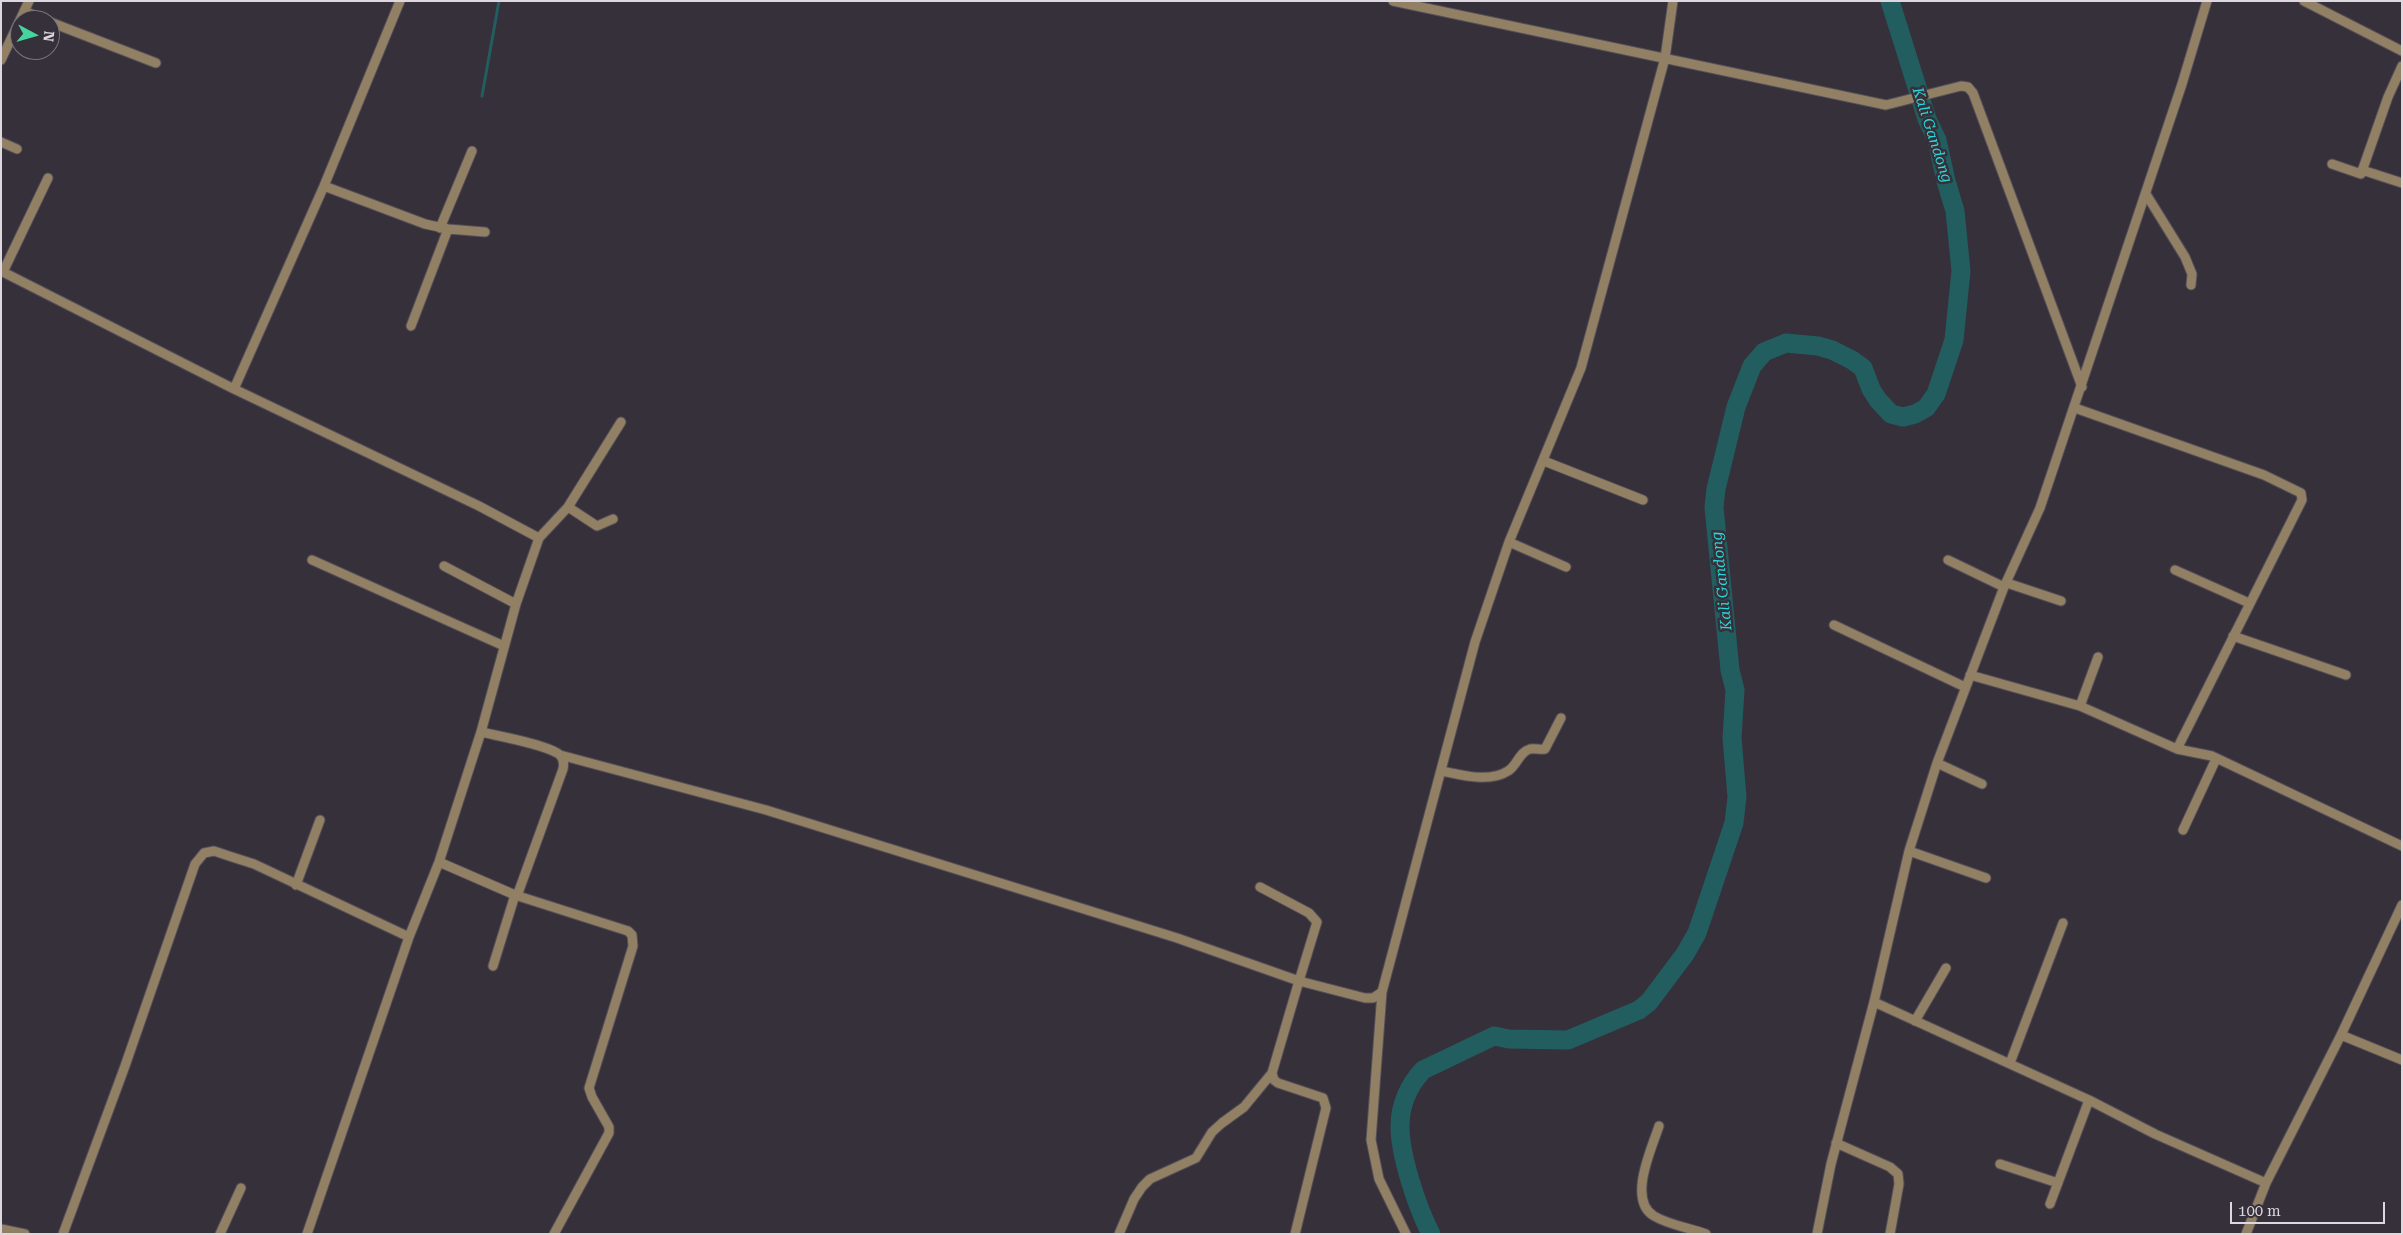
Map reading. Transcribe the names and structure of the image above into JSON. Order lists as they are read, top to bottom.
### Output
{
  "water": ["Kali Gandong"],
  "scale_bar": "100 m",
  "north": "right"
}
